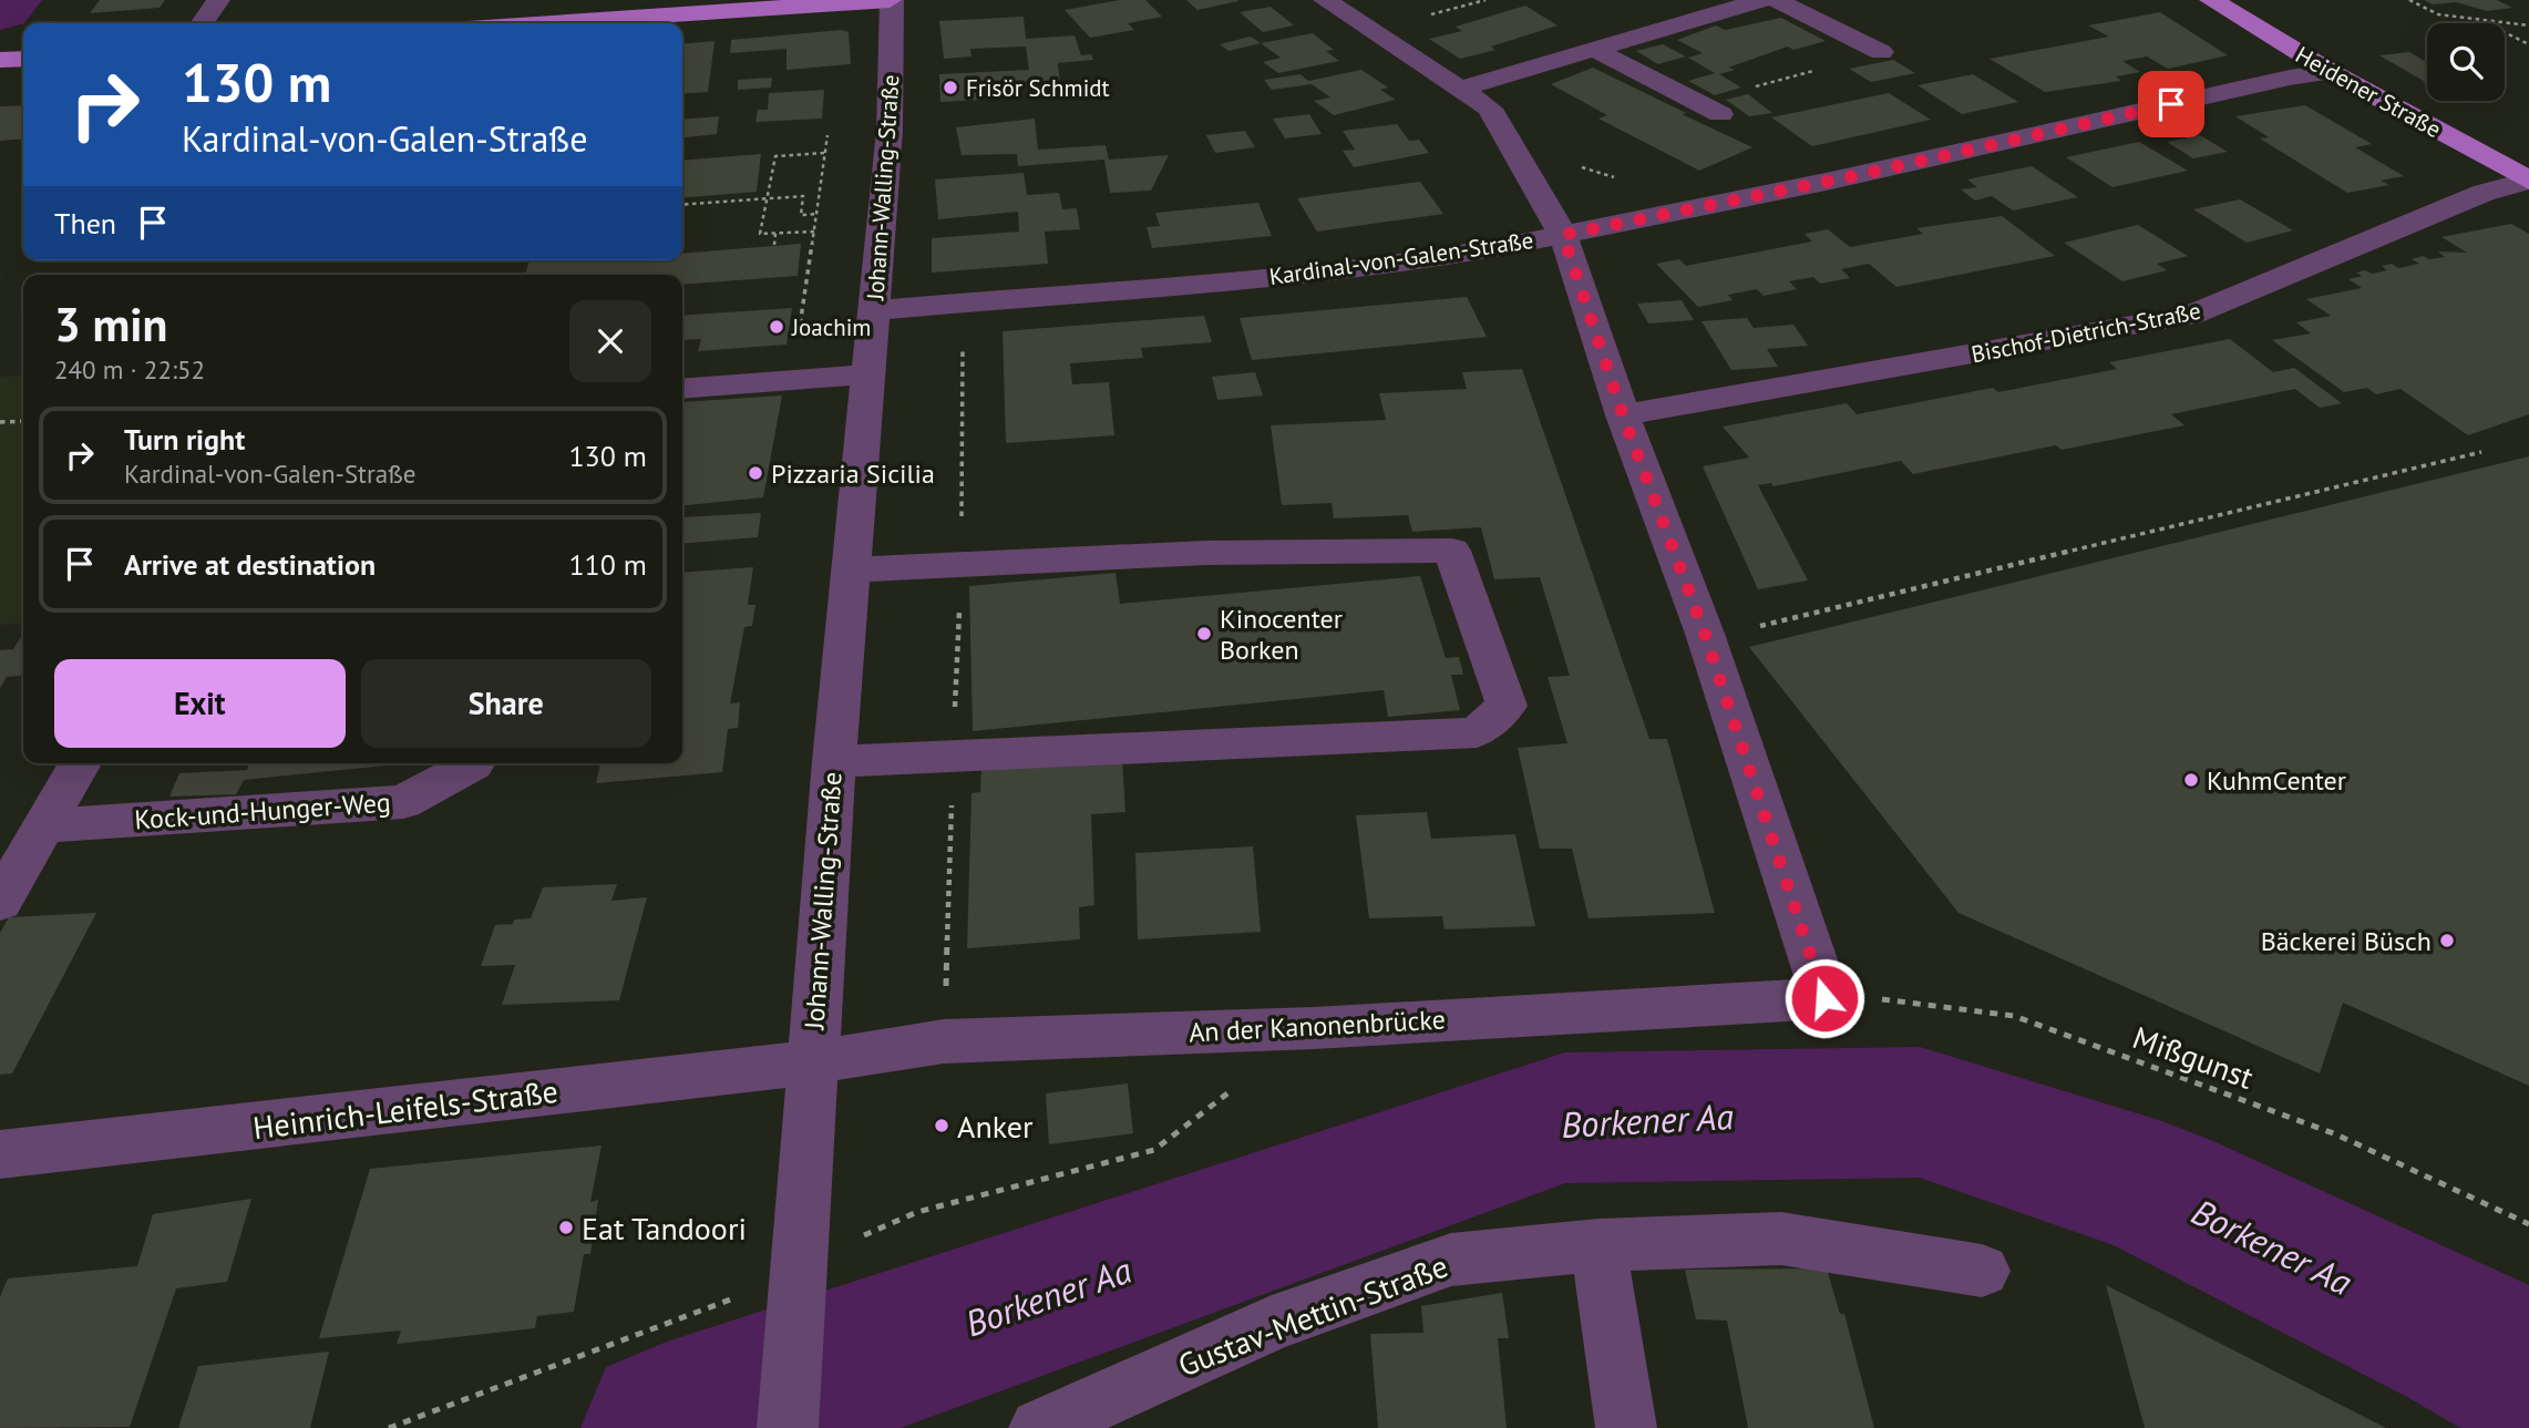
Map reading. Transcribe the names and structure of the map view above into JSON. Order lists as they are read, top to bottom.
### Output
{
  "streets": {
    "main road": ["Heidener Straße"],
    "street": [
      "Johann-Walling-Straße",
      "Kardinal-von-Galen-Straße",
      "Bischof-Dietrich-Straße",
      "Kock-und-Hunger-Weg",
      "An der Kanonenbrücke",
      "Heinrich-Leifels-Straße",
      "Gustav-Mettin-Straße"
    ],
    "path": ["Mißgunst"]
  },
  "crossings": [
    ["Heidener Straße", "Kardinal-von-Galen-Straße"],
    ["Heidener Straße", "Bischof-Dietrich-Straße"],
    ["Johann-Walling-Straße", "Kardinal-von-Galen-Straße"],
    ["Johann-Walling-Straße", "An der Kanonenbrücke"],
    ["Johann-Walling-Straße", "Heinrich-Leifels-Straße"],
    ["An der Kanonenbrücke", "Mißgunst"],
    ["An der Kanonenbrücke", "Heinrich-Leifels-Straße"]
  ],
  "water": ["Borkener Aa"],
  "places": [
    "Frisör Schmidt",
    "Joachim",
    "Pizzaria Sicilia",
    "Kinocenter Borken",
    "KuhmCenter",
    "Bäckerei Büsch",
    "Anker",
    "Eat Tandoori"
  ],
  "page": {
    "turn": ["130 m", "Kardinal-von-Galen-Straße"],
    "then": "Then",
    "heading": ["3 min", "240 m · 22:52"],
    "list": [
      {
        "name": "Turn right",
        "note": "Kardinal-von-Galen-Straße",
        "value": "130 m"
      },
      {
        "name": "Arrive at destination",
        "value": "110 m"
      }
    ],
    "buttons": ["Exit", "Share"]
  }
}
